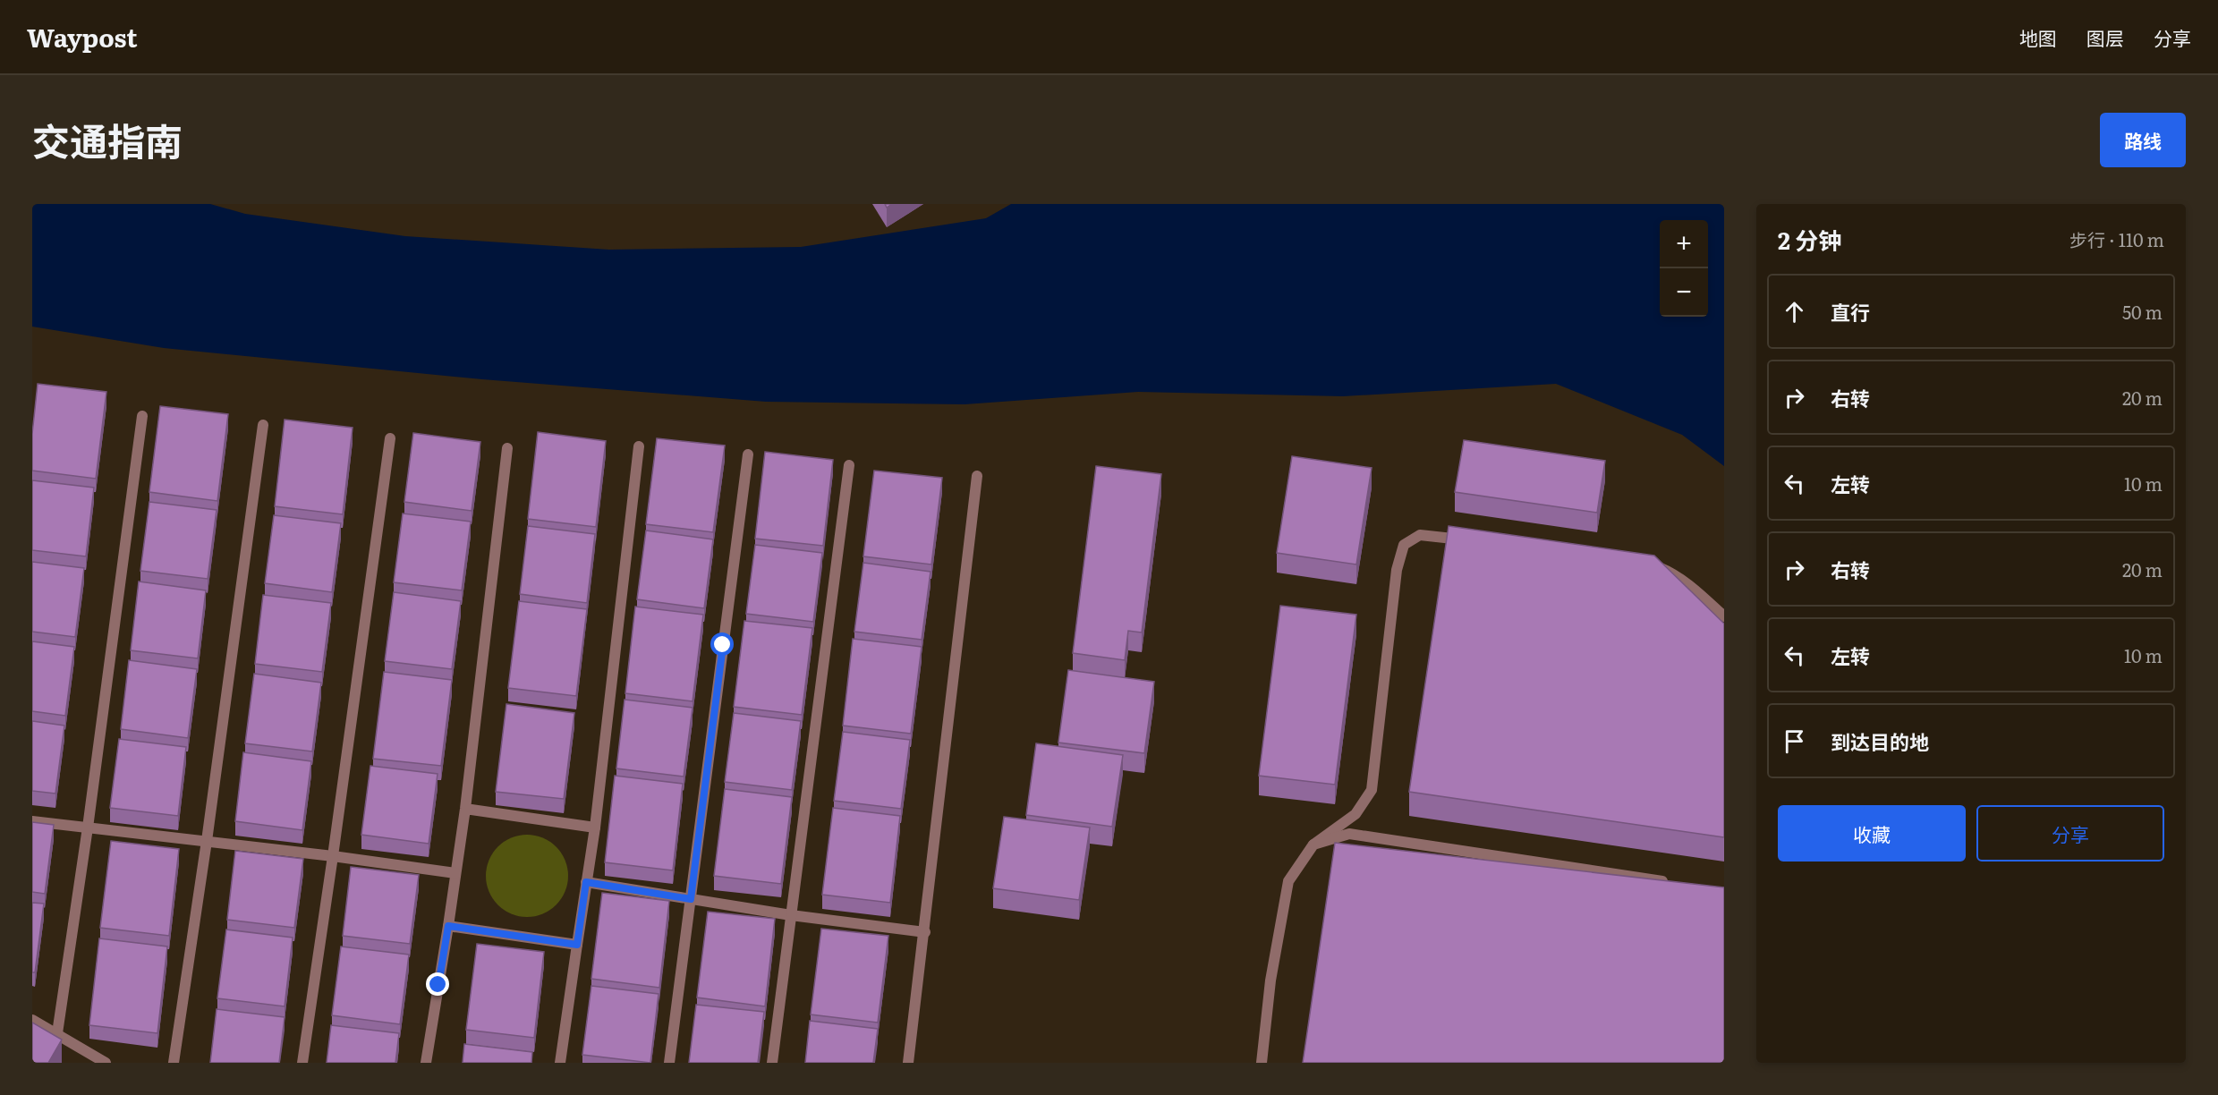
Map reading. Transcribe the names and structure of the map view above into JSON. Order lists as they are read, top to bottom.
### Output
{
  "page": {
    "header": "Waypost",
    "nav": ["地图", "图层", "分享"],
    "title": "交通指南",
    "buttons": [
      "路线",
      ["收藏", "分享"]
    ],
    "heading": ["2 分钟", "步行 · 110 m"],
    "map_buttons": ["+", "−"],
    "list": [
      ["直行", "50 m"],
      ["右转", "20 m"],
      ["左转", "10 m"],
      ["右转", "20 m"],
      ["左转", "10 m"],
      "到达目的地"
    ]
  }
}
